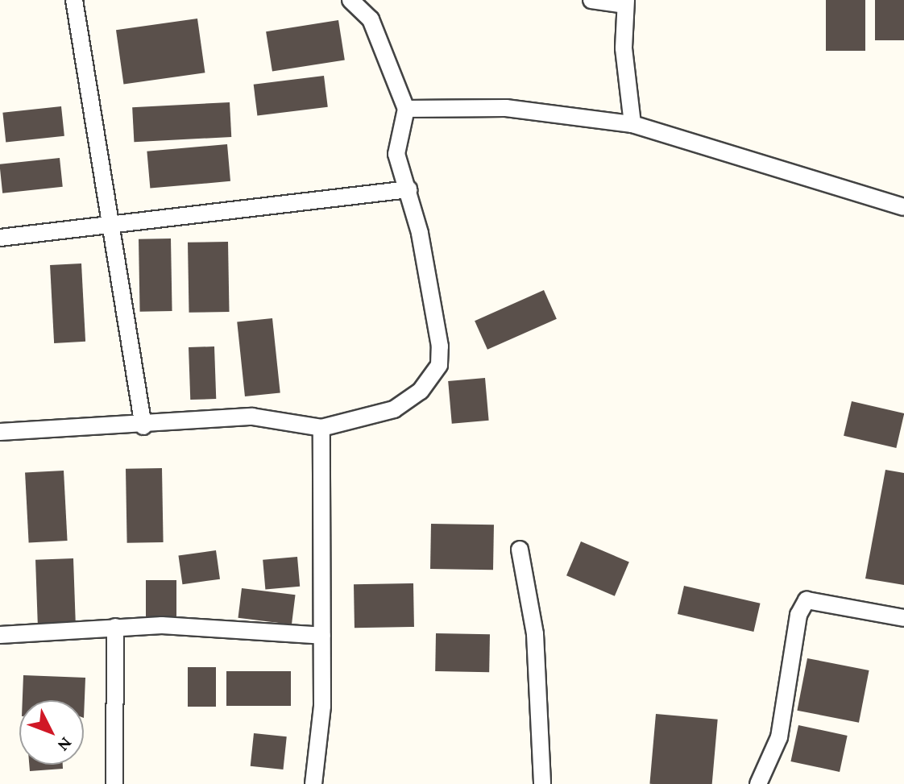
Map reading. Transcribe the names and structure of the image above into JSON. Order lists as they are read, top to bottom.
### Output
{
  "north": "bottom right"
}
